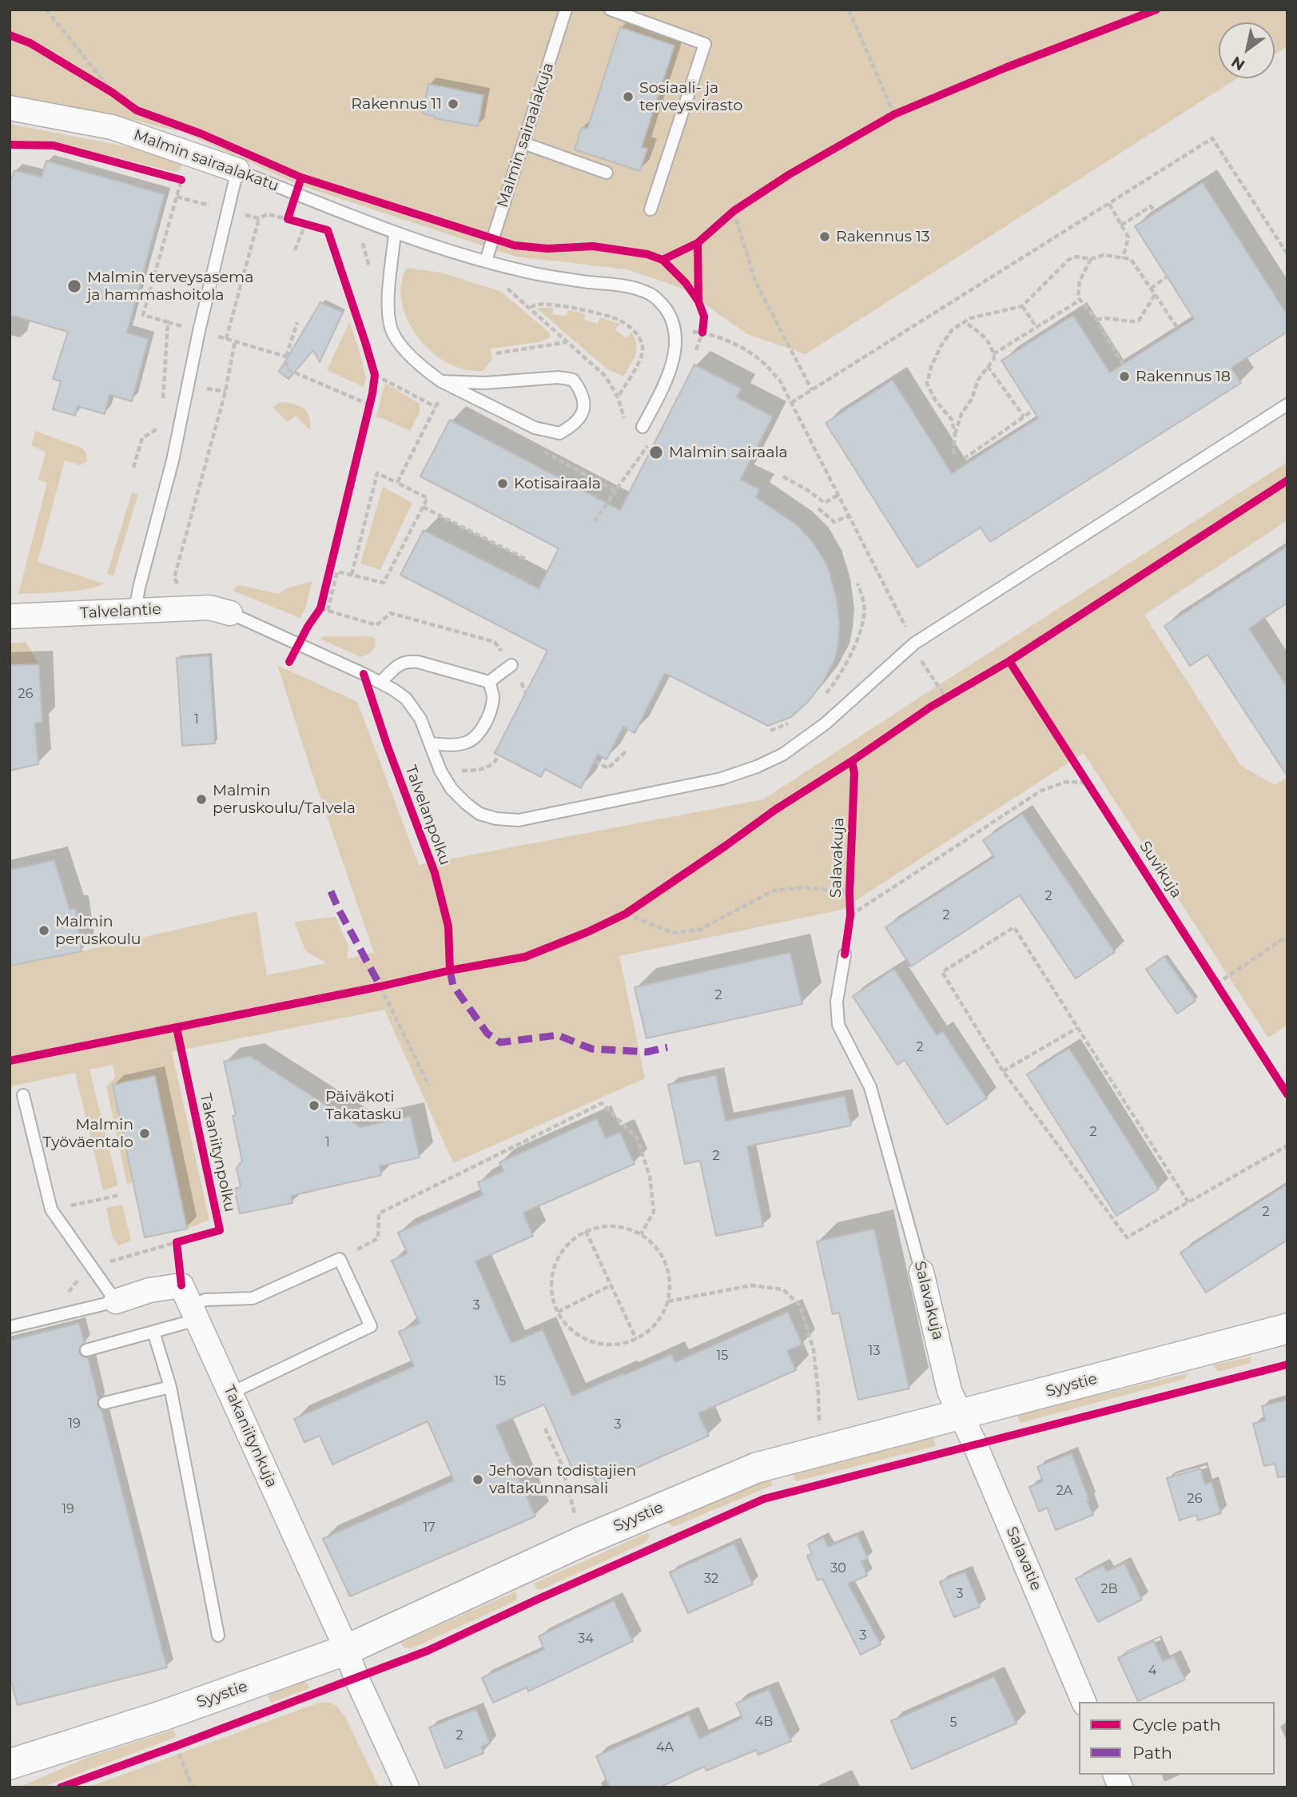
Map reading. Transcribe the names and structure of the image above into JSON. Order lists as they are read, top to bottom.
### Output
{
  "streets": {
    "street": [
      "Malmin sairaalakatu",
      "Talvelantie",
      "Salavakuja",
      "Syystie",
      "Takaniitynkuja",
      "Salavatie"
    ],
    "lane": ["Malmin sairaalakuja"],
    "cycle path": ["Talvelanpolku", "Suvikuja", "Takaniitynpolku"]
  },
  "crossings": [
    ["Malmin sairaalakuja", "Malmin sairaalakatu"],
    ["Salavakuja", "Syystie"],
    ["Salavakuja", "Salavatie"],
    ["Syystie", "Takaniitynkuja"],
    ["Syystie", "Salavatie"]
  ],
  "places": [
    "Sosiaali- ja terveysvirasto",
    "Rakennus 11",
    "Rakennus 13",
    "Malmin terveysasema ja hammashoitola",
    "Rakennus 18",
    "Malmin sairaala",
    "Kotisairaala",
    "Malmin peruskoulu/Talvela",
    "Malmin peruskoulu",
    "Päiväkoti Takatasku",
    "Malmin Työväentalo",
    "Jehovan todistajien valtakunnansali"
  ],
  "house_numbers": [
    "26",
    "1",
    "2",
    "2",
    "2",
    "2",
    "2",
    "1",
    "2",
    "2",
    "3",
    "13",
    "15",
    "15",
    "19",
    "3",
    "2A",
    "26",
    "19",
    "17",
    "30",
    "32",
    "2B",
    "3",
    "3",
    "34",
    "4",
    "4B",
    "5",
    "2",
    "4A"
  ],
  "legend": ["Cycle path", "Path"],
  "north": "bottom left"
}
